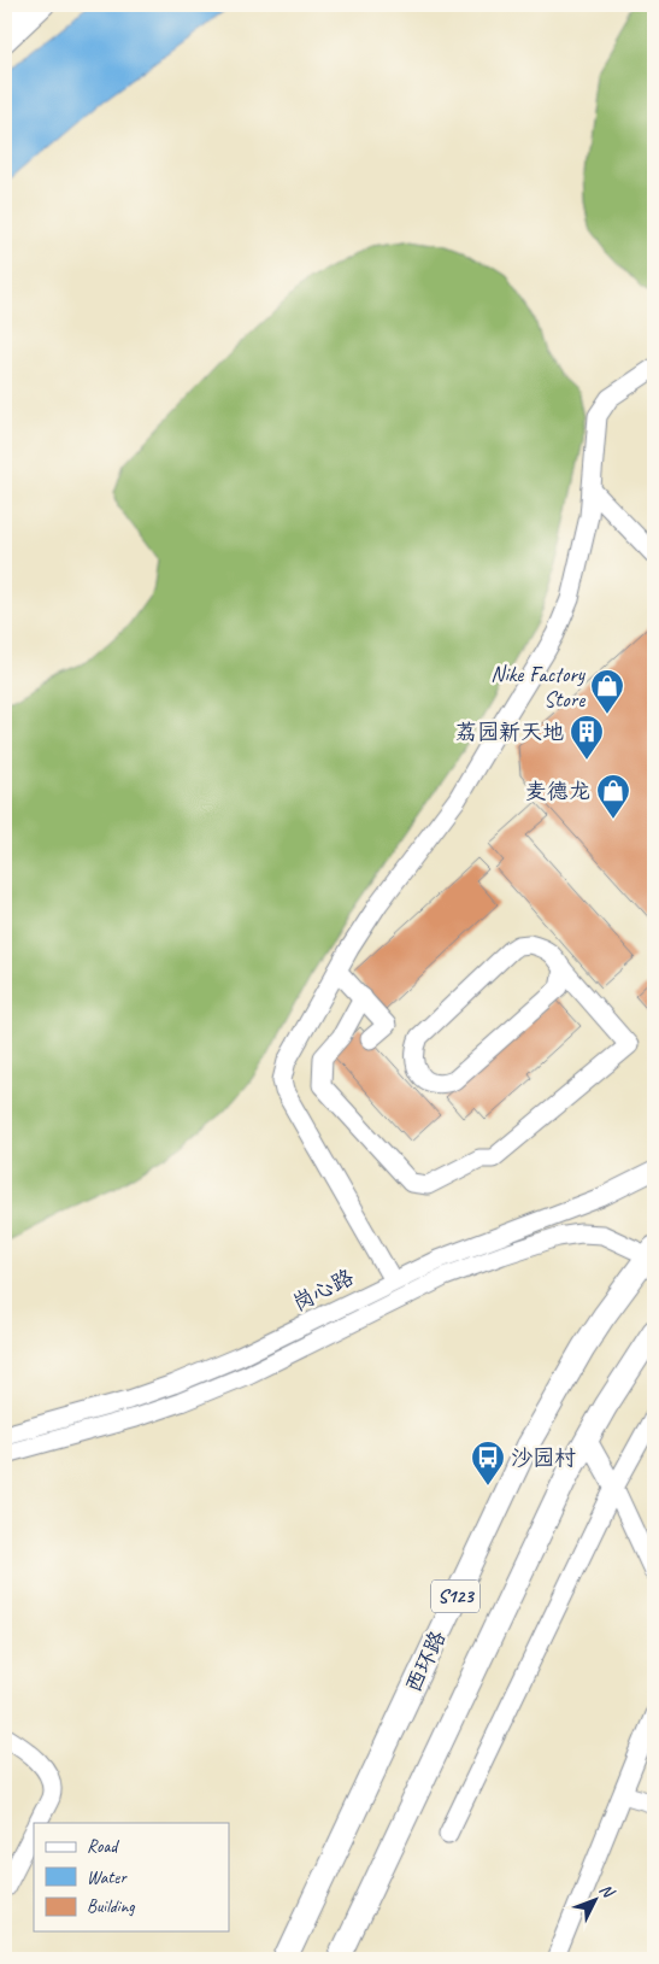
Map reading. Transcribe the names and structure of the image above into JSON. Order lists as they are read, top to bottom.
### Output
{
  "streets": {
    "main road": ["S123", "西环路"],
    "street": ["岗心路"]
  },
  "crossings": [
    ["岗心路", "西环路"]
  ],
  "places": {
    "shop": ["Nike Factory Store", "麦德龙"],
    "building": ["荔园新天地"],
    "bus stop": ["沙园村"]
  },
  "legend": ["Road", "Water", "Building"],
  "north": "top right"
}
